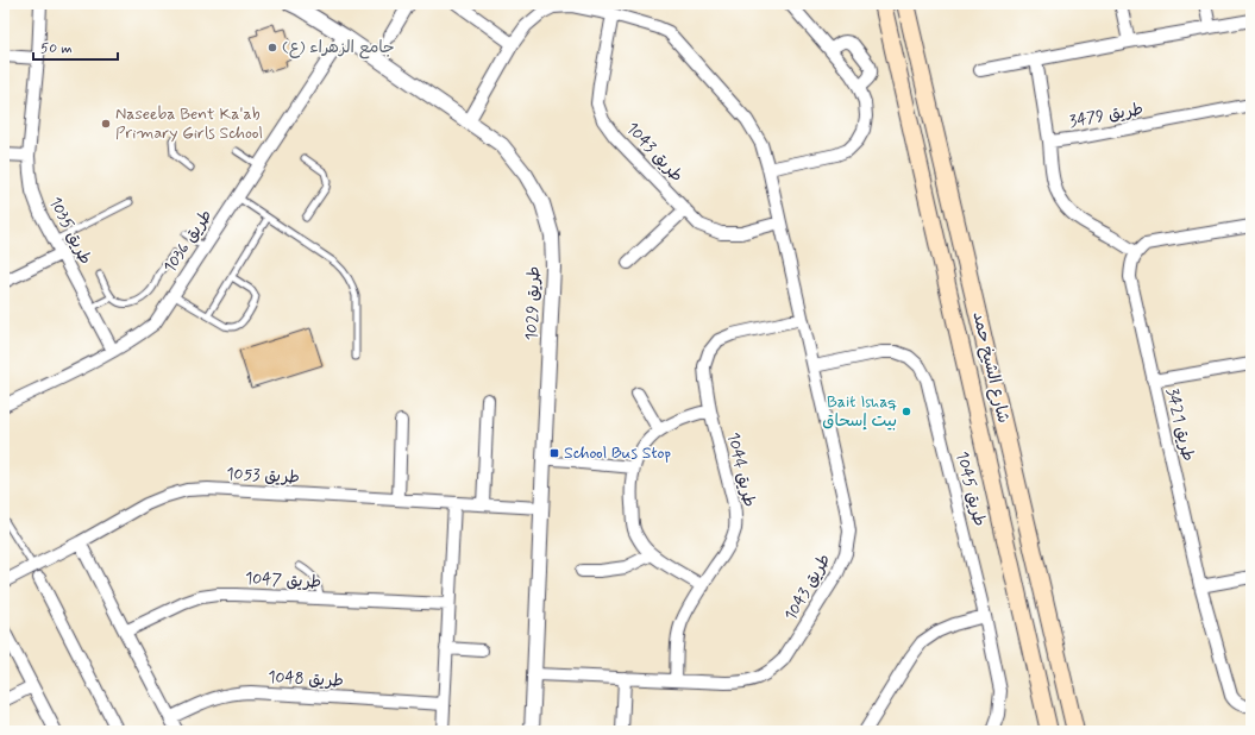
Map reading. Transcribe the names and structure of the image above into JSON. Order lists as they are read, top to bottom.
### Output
{
  "streets": {
    "main road": ["شارع الشيخ حمد"],
    "street": [
      "طريق 3479",
      "طريق 1043",
      "طريق 1035",
      "طريق 1036",
      "طريق 1029",
      "طريق 3421",
      "طريق 1044",
      "طريق 1053",
      "طريق 1045",
      "طريق 1047",
      "طريق 1048"
    ]
  },
  "crossings": [
    ["طريق 1043", "طريق 1029"],
    ["طريق 1043", "طريق 1044"],
    ["طريق 1043", "طريق 1045"],
    ["طريق 1035", "طريق 1036"],
    ["طريق 1036", "طريق 1029"],
    ["طريق 1029", "طريق 1053"]
  ],
  "places": {
    "other": ["جامع الزهراء (ع)", "Naseeba Bent Ka'ab Primary Girls School", "Bait Ishaq بيت إسحاق"],
    "transit": ["School Bus Stop"]
  },
  "scale_bar": "50 m"
}
